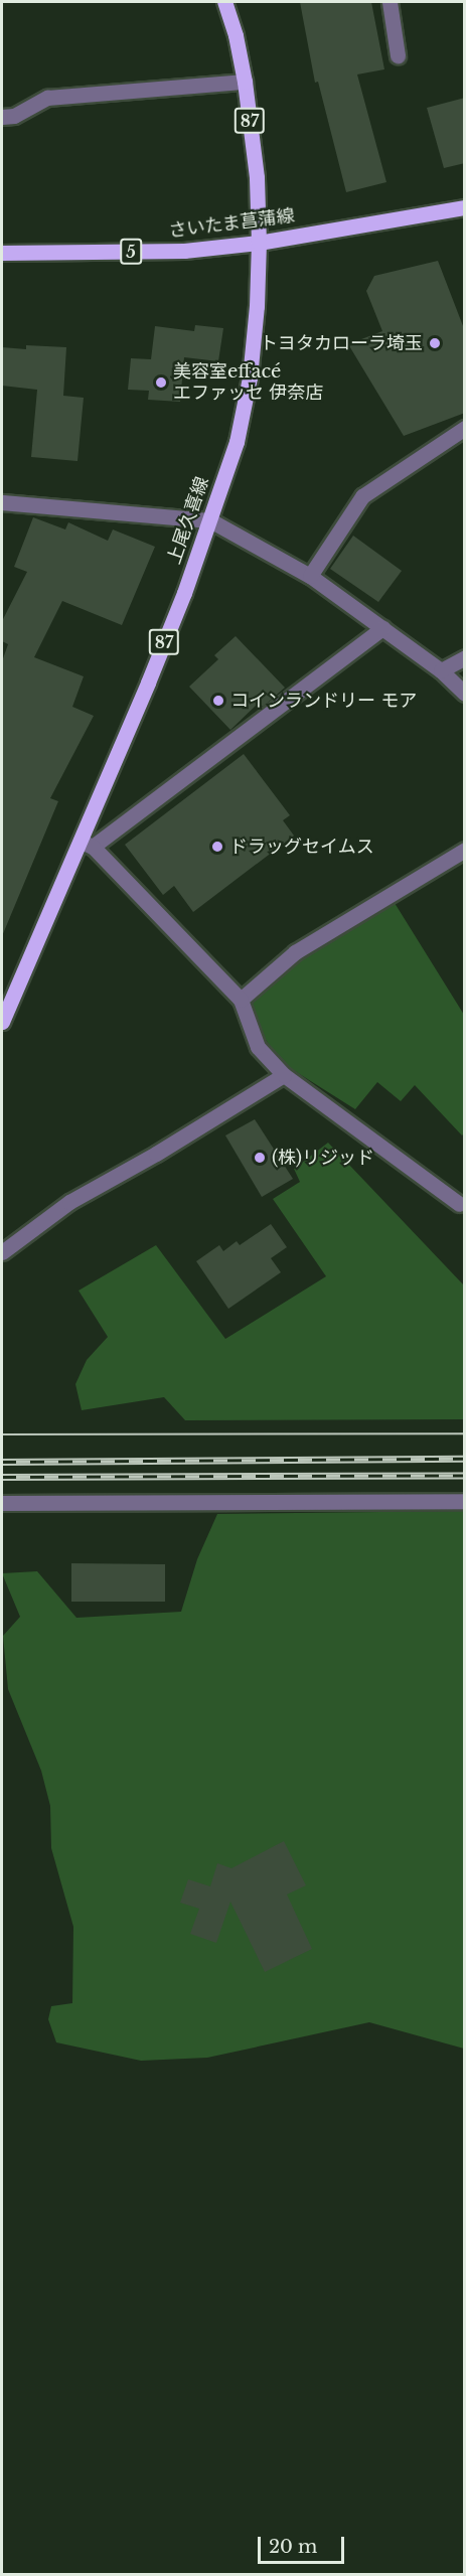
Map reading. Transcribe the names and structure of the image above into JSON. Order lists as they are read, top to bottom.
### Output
{
  "streets": {
    "main road": [
      "87",
      "さいたま菖蒲線",
      "5",
      "上尾久喜線"
    ]
  },
  "crossings": [
    ["さいたま菖蒲線", "上尾久喜線"]
  ],
  "places": [
    "トヨタカローラ埼玉",
    "美容室effacé エファッセ 伊奈店",
    "コインランドリー モア",
    "ドラッグセイムス",
    "(株)リジッド"
  ],
  "scale_bar": "20 m"
}
